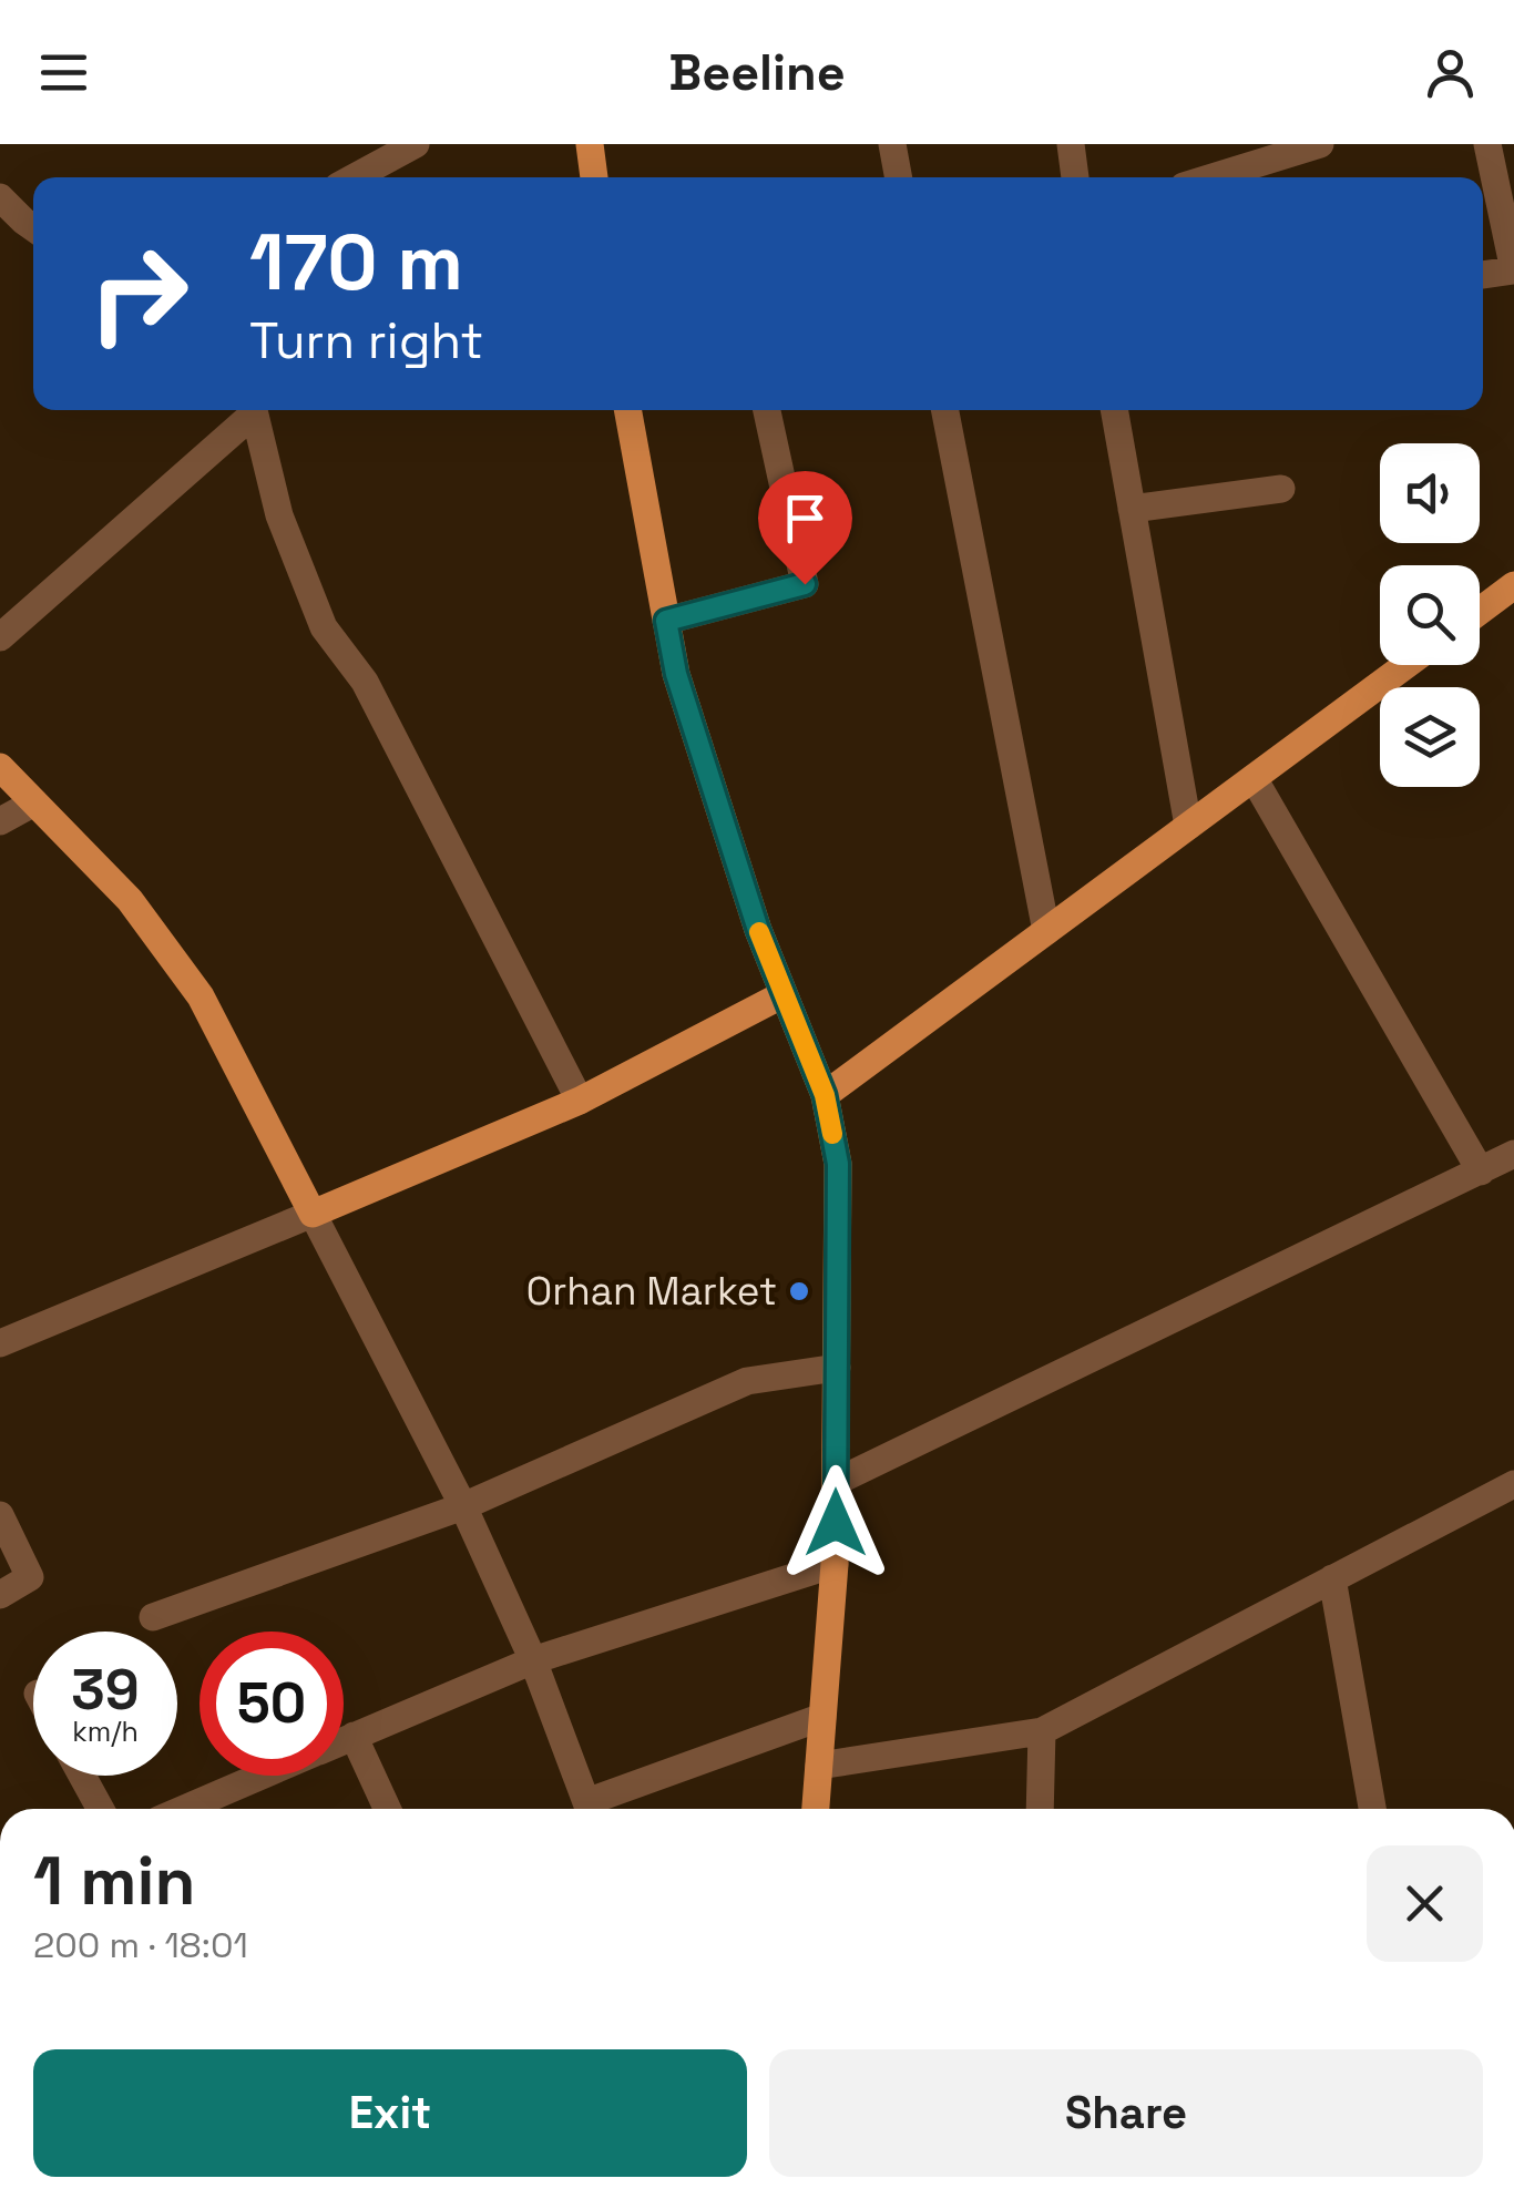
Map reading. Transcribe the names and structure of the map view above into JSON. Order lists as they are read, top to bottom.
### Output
{
  "places": ["Orhan Market"],
  "page": {
    "header": "Beeline",
    "turn": ["170 m", "Turn right"],
    "speed": "39 km/h",
    "limit": "50",
    "heading": ["1 min", "200 m · 18:01"],
    "buttons": ["Exit", "Share"]
  }
}
